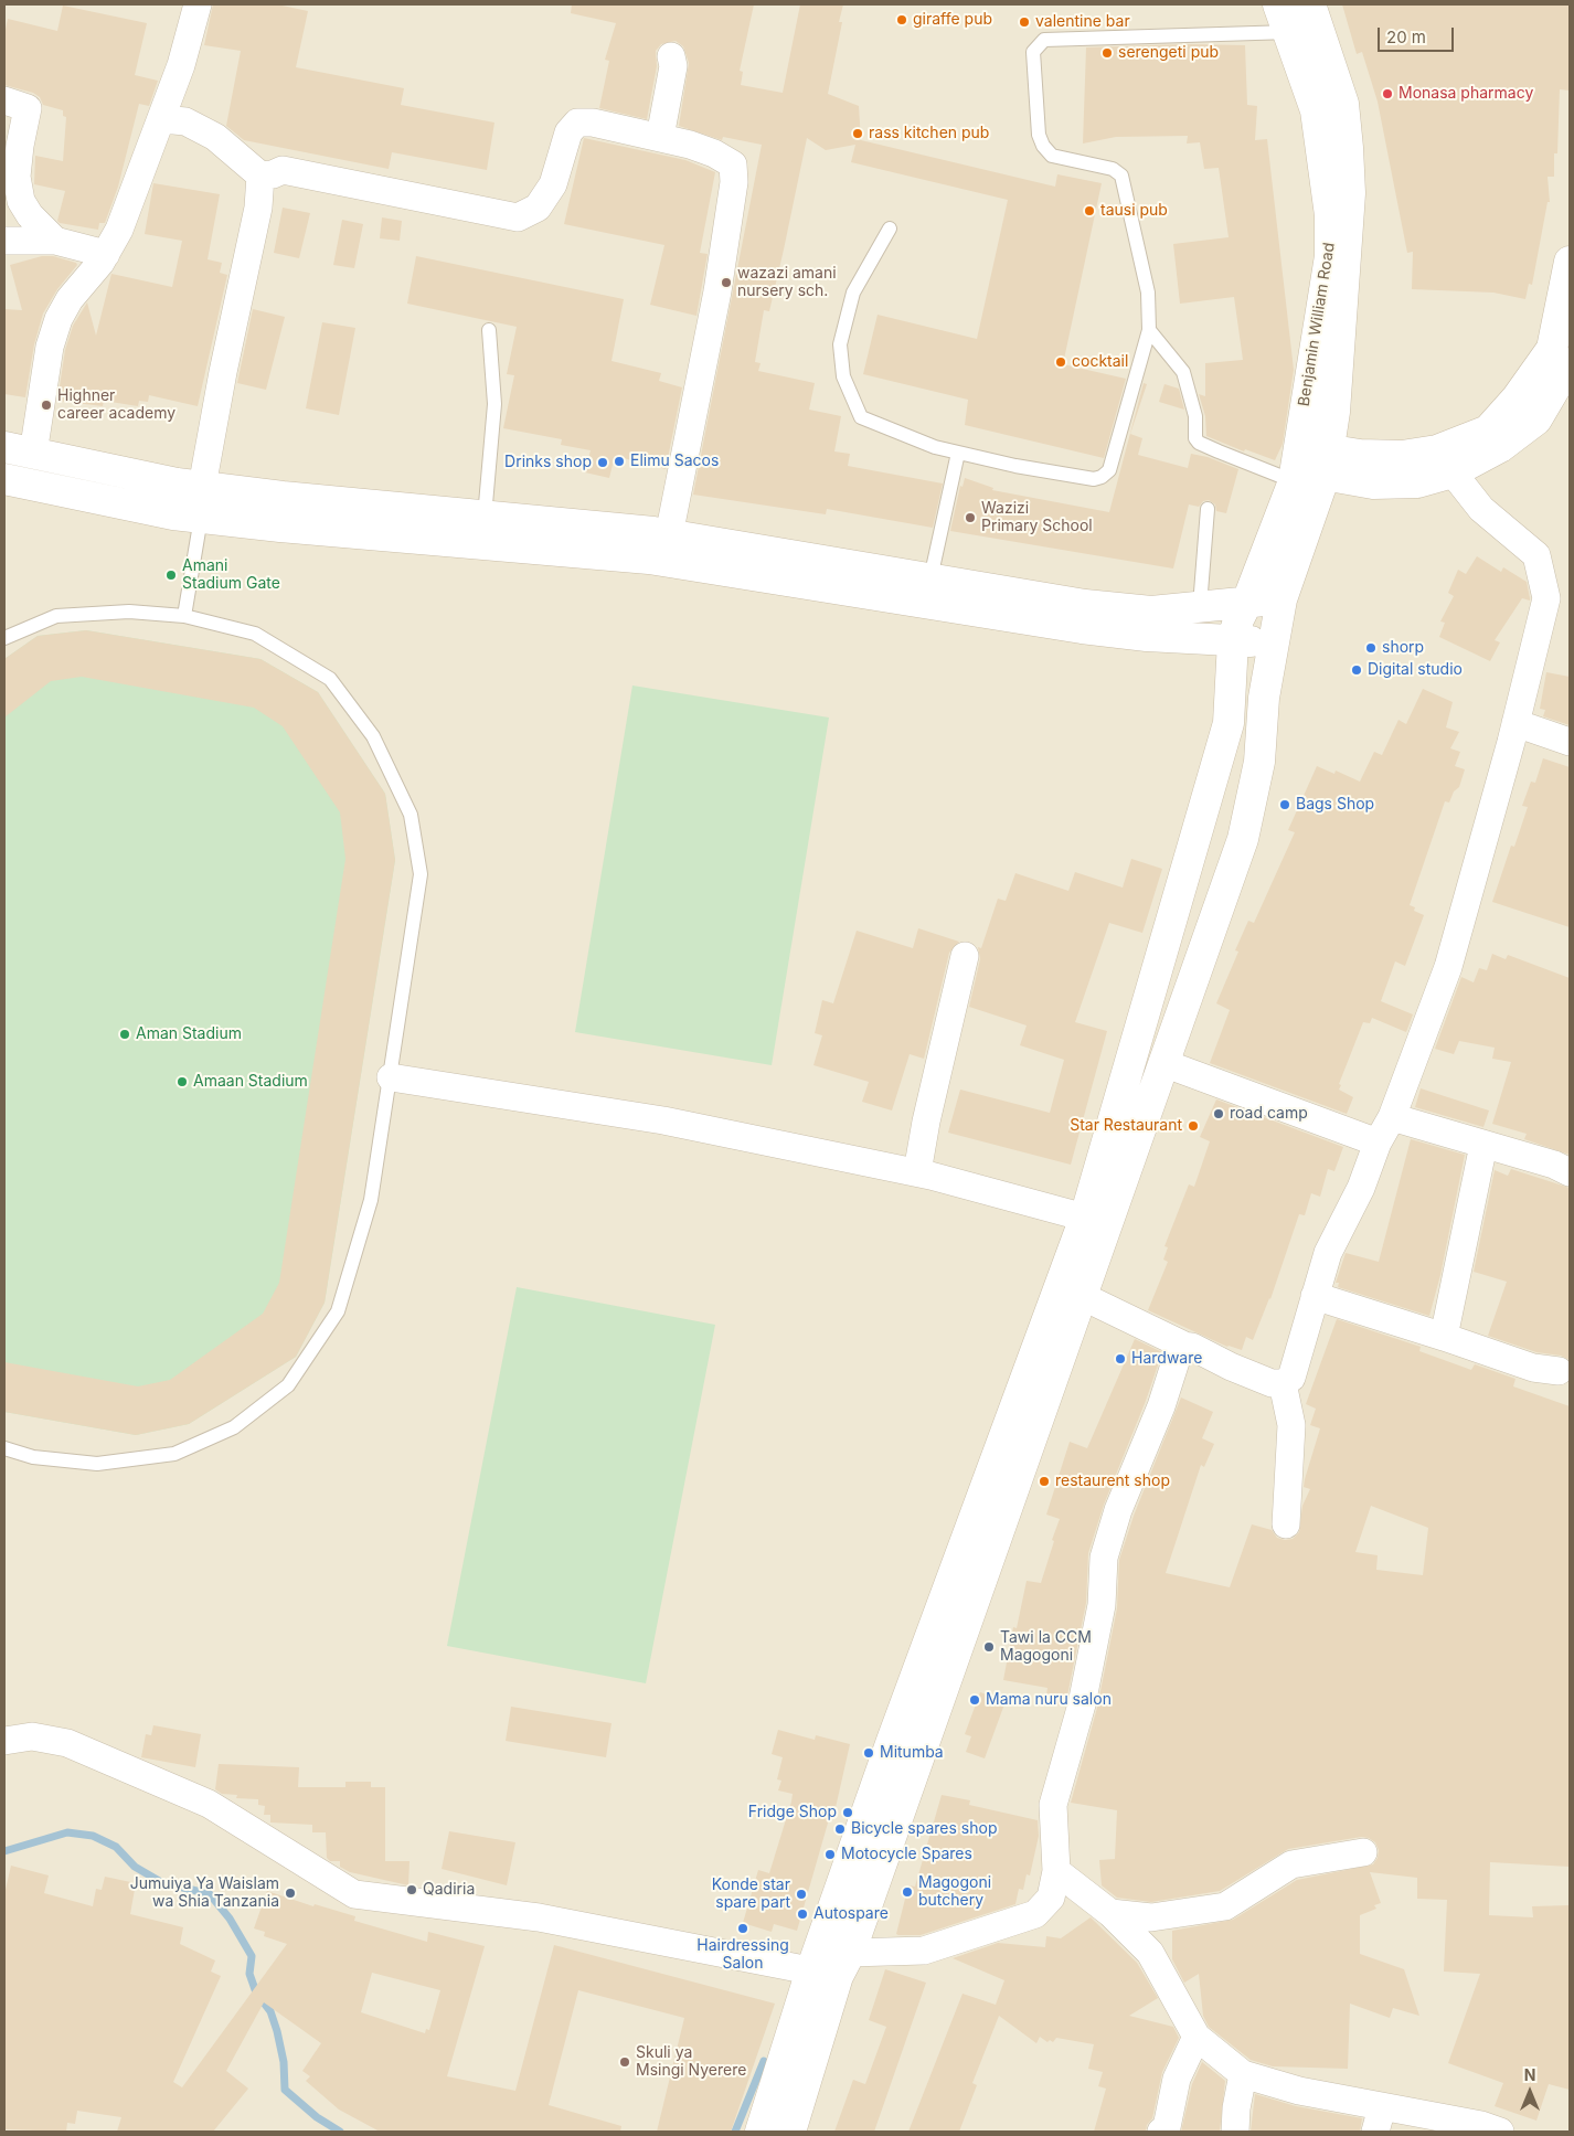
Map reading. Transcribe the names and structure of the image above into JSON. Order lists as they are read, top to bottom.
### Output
{
  "streets": {
    "main road": ["Benjamin William Road"]
  },
  "places": [
    "giraffe pub",
    "valentine bar",
    "serengeti pub",
    "Monasa pharmacy",
    "rass kitchen pub",
    "tausi pub",
    "wazazi amani nursery sch.",
    "cocktail",
    "Highner career academy",
    "Elimu Sacos",
    "Drinks shop",
    "Wazizi Primary School",
    "Amani Stadium Gate",
    "shorp",
    "Digital studio",
    "Bags Shop",
    "Aman Stadium",
    "Amaan Stadium",
    "road camp",
    "Star Restaurant",
    "Hardware",
    "restaurent shop",
    "Tawi la CCM Magogoni",
    "Mama nuru salon",
    "Mitumba",
    "Fridge Shop",
    "Bicycle spares shop",
    "Motocycle Spares",
    "Qadiria",
    "Magogoni butchery",
    "Jumuiya Ya Waislam wa Shia Tanzania",
    "Konde star spare part",
    "Autospare",
    "Hairdressing Salon",
    "Skuli ya Msingi Nyerere"
  ],
  "scale_bar": "20 m",
  "north": "top"
}
